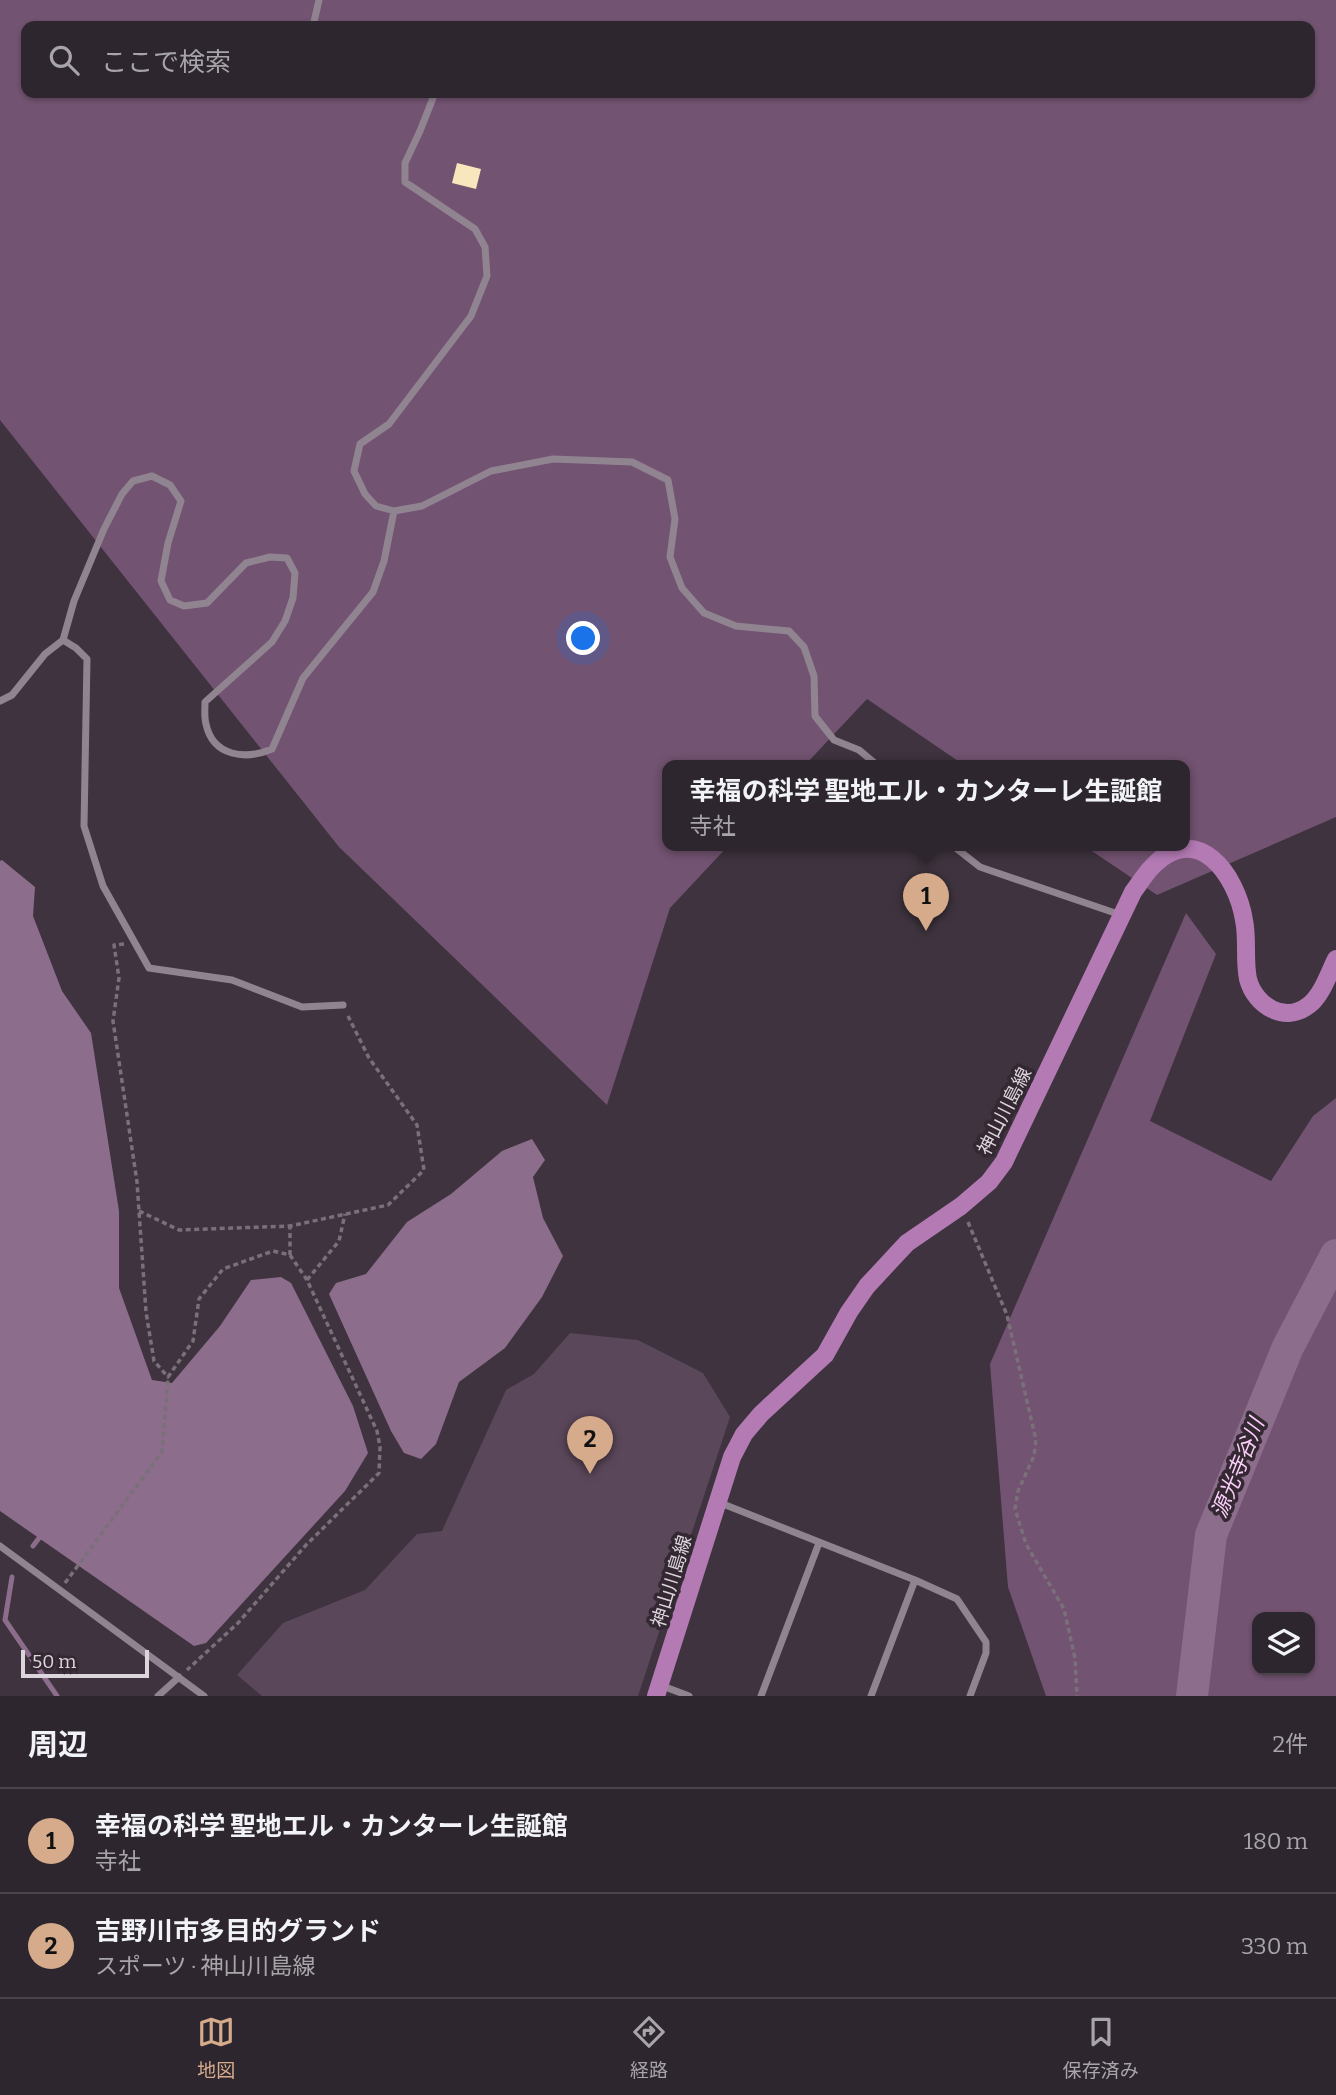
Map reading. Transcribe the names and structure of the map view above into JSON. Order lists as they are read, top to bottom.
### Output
{
  "streets": {
    "main road": ["神山川島線"]
  },
  "water": ["源光寺谷川"],
  "scale_bar": "50 m",
  "page": {
    "search": "ここで検索",
    "popup": ["幸福の科学 聖地エル・カンターレ生誕館", "寺社"],
    "pins": ["1", "2"],
    "scale": "50 m",
    "heading": ["周辺", "2件"],
    "list": [
      {
        "mark": "1",
        "name": "幸福の科学 聖地エル・カンターレ生誕館",
        "note": "寺社",
        "value": "180 m"
      },
      {
        "mark": "2",
        "name": "吉野川市多目的グランド",
        "note": "スポーツ · 神山川島線",
        "value": "330 m"
      }
    ],
    "nav": ["地図", "経路", "保存済み"]
  }
}
